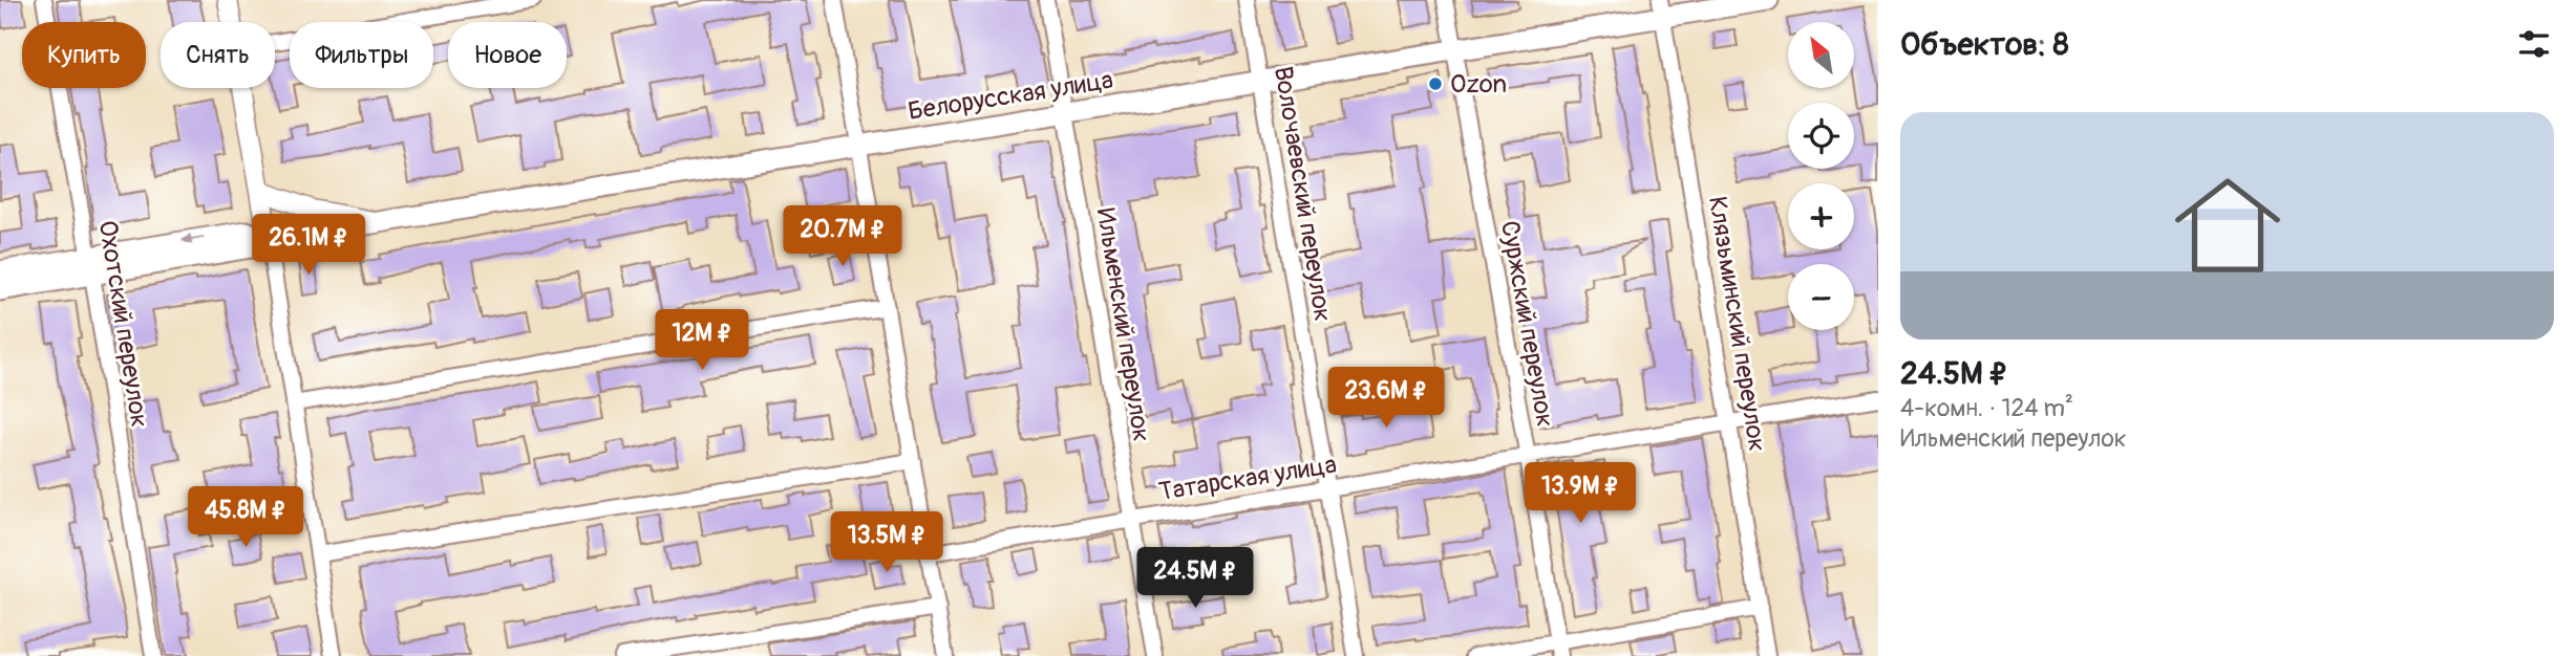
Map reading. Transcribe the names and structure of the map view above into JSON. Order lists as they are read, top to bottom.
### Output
{
  "streets": {
    "main road": ["Белорусская улица"],
    "street": [
      "Волочаевский переулок",
      "Охотский переулок",
      "Суржский переулок",
      "Клязьминский переулок",
      "Ильменский переулок",
      "Татарская улица"
    ]
  },
  "crossings": [
    ["Белорусская улица", "Волочаевский переулок"],
    ["Белорусская улица", "Охотский переулок"],
    ["Белорусская улица", "Суржский переулок"],
    ["Белорусская улица", "Клязьминский переулок"],
    ["Белорусская улица", "Ильменский переулок"],
    ["Волочаевский переулок", "Татарская улица"],
    ["Суржский переулок", "Татарская улица"],
    ["Клязьминский переулок", "Татарская улица"],
    ["Ильменский переулок", "Татарская улица"]
  ],
  "places": ["Ozon"],
  "north": "top left",
  "page": {
    "heading": "Объектов: 8",
    "map_buttons": ["+", "−"],
    "chip": [
      "Купить",
      "Снять",
      "Фильтры",
      "Новое"
    ],
    "list": [
      {
        "name": "24.5M ₽",
        "note": "4-комн. · 124 m² · Ильменский переулок"
      }
    ],
    "price": [
      "20.7M ₽",
      "26.1M ₽",
      "12M ₽",
      "23.6M ₽",
      "13.9M ₽",
      "45.8M ₽",
      "13.5M ₽",
      "24.5M ₽"
    ]
  }
}
